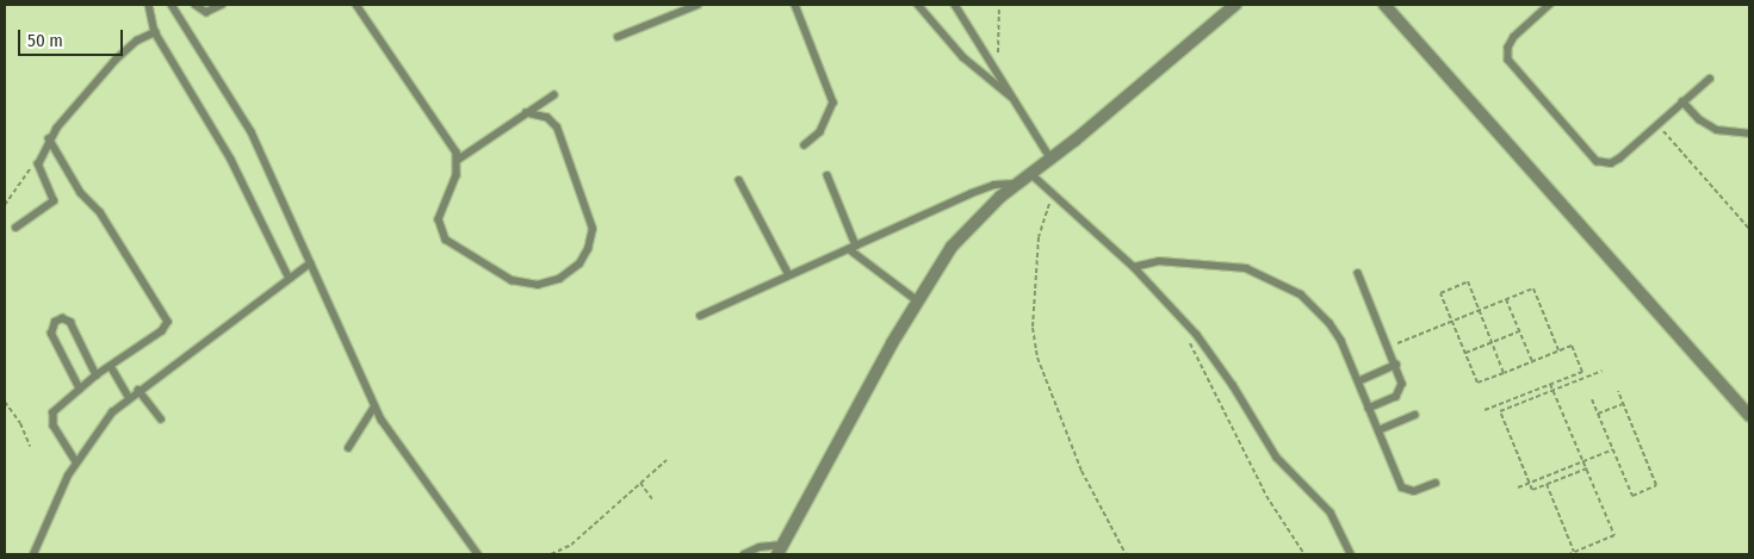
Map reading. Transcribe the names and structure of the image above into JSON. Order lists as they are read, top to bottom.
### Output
{
  "scale_bar": "50 m"
}
